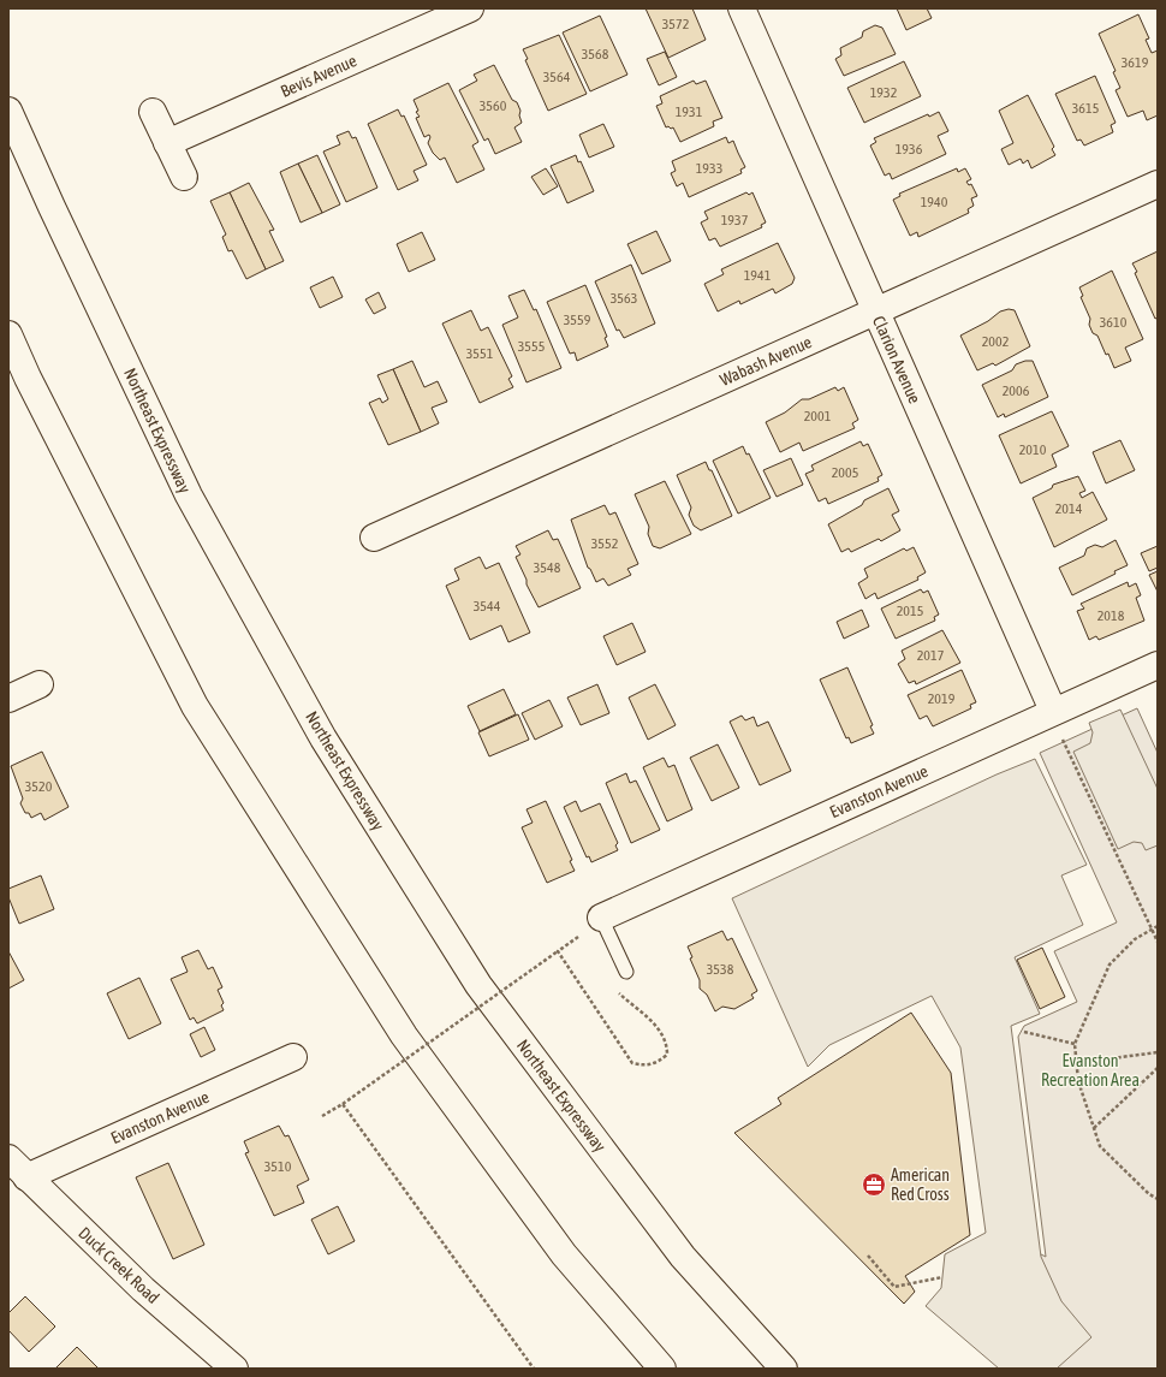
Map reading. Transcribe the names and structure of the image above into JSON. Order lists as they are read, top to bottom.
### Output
{
  "streets": {
    "main road": [
      "Bevis Avenue",
      "Clarion Avenue",
      "Wabash Avenue",
      "Northeast Expressway",
      "Evanston Avenue",
      "Duck Creek Road"
    ]
  },
  "crossings": [
    ["Clarion Avenue", "Wabash Avenue"],
    ["Clarion Avenue", "Evanston Avenue"],
    ["Evanston Avenue", "Duck Creek Road"]
  ],
  "parks": ["Evanston Recreation Area"],
  "places": {
    "office": ["American Red Cross"]
  },
  "house_numbers": [
    "3572",
    "3568",
    "3619",
    "3564",
    "1932",
    "3560",
    "3615",
    "1931",
    "1936",
    "1933",
    "1940",
    "1937",
    "1941",
    "3563",
    "3559",
    "3610",
    "2002",
    "3555",
    "3551",
    "2006",
    "2001",
    "2010",
    "2005",
    "2014",
    "3552",
    "3548",
    "3544",
    "2015",
    "2018",
    "2017",
    "2019",
    "3520",
    "3538",
    "3510"
  ]
}
